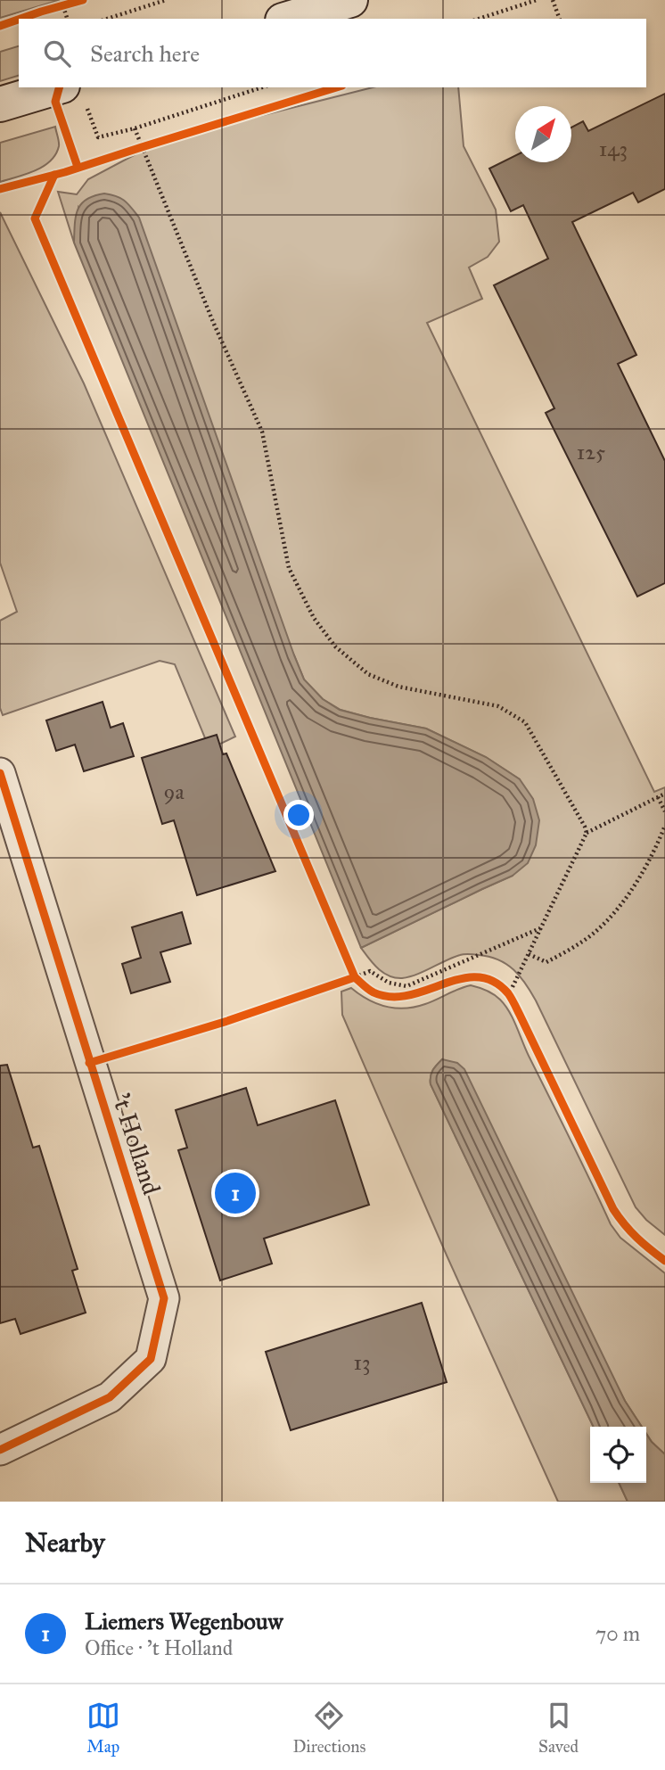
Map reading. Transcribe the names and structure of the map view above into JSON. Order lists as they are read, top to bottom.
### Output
{
  "streets": {
    "street": ["'t Holland"]
  },
  "house_numbers": [
    "143",
    "125",
    "9a",
    "13"
  ],
  "north": "top right",
  "page": {
    "search": "Search here",
    "pins": "1",
    "heading": "Nearby",
    "list": [
      {
        "mark": "1",
        "name": "Liemers Wegenbouw",
        "note": "Office · 't Holland",
        "value": "70 m"
      }
    ],
    "nav": ["Map", "Directions", "Saved"]
  }
}
